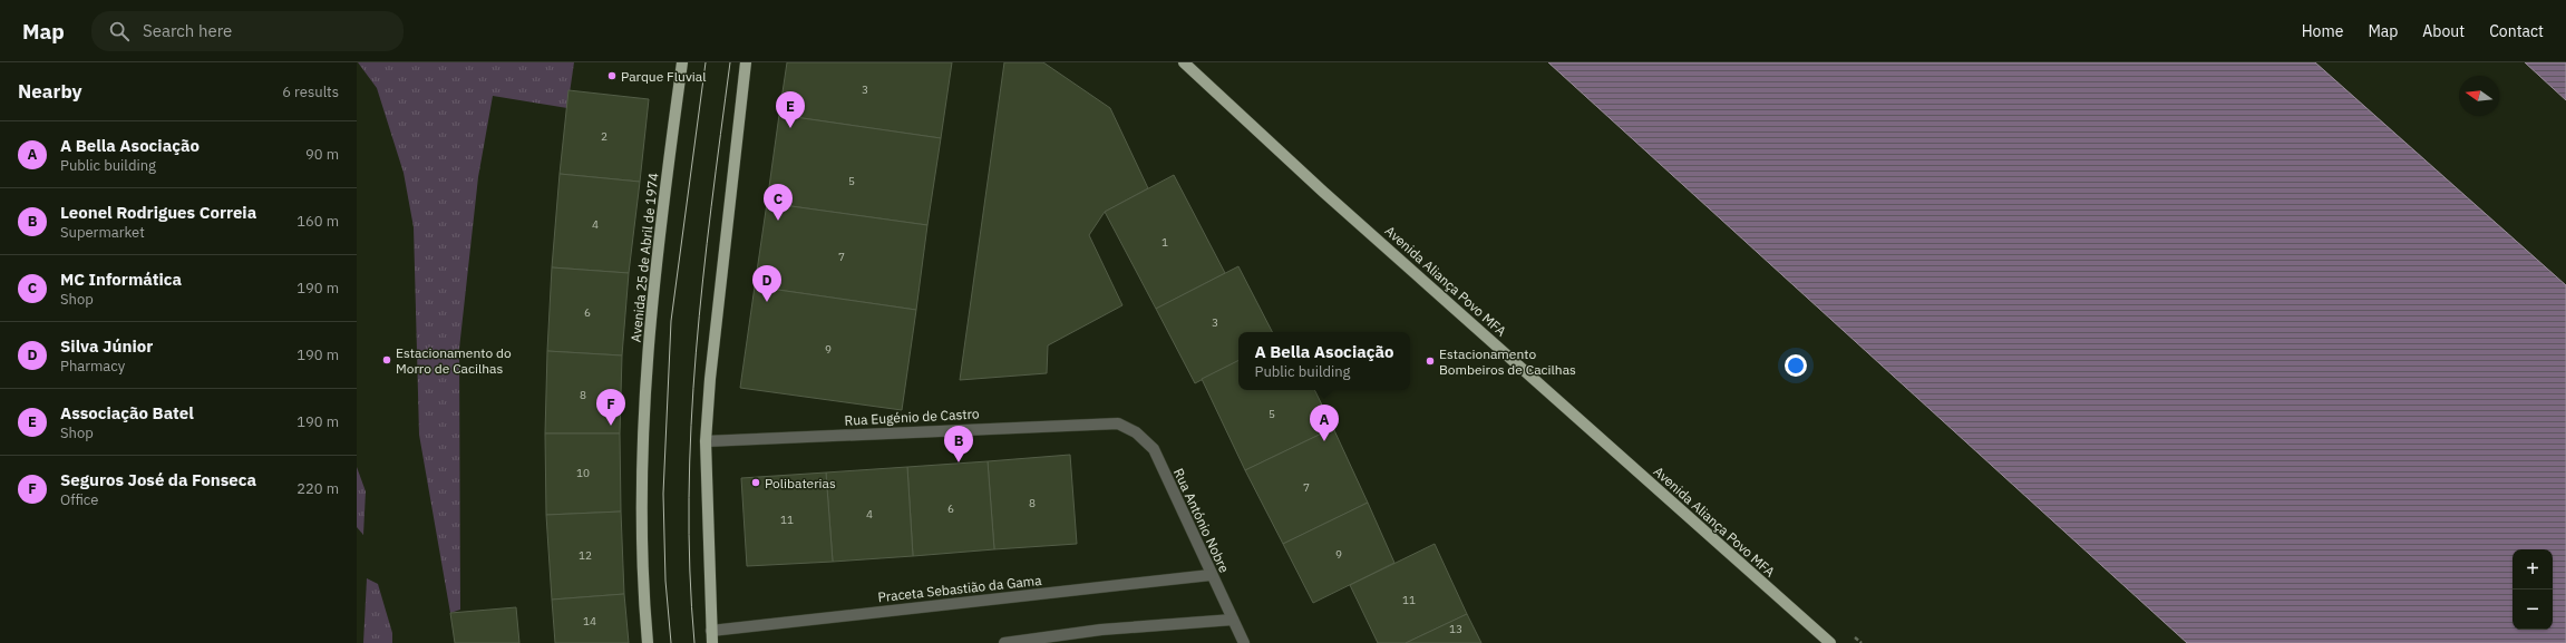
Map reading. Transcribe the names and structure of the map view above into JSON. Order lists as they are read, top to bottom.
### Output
{
  "streets": {
    "main road": ["Avenida 25 de Abril de 1974", "Avenida Aliança Povo MFA"],
    "street": ["Rua Eugénio de Castro", "Rua António Nobre", "Praceta Sebastião da Gama"]
  },
  "crossings": [
    ["Rua Eugénio de Castro", "Rua António Nobre"],
    ["Rua António Nobre", "Praceta Sebastião da Gama"]
  ],
  "places": [
    "Parque Fluvial",
    "Estacionamento do Morro de Cacilhas",
    "Estacionamento Bombeiros de Cacilhas",
    "Polibaterias"
  ],
  "house_numbers": [
    "3",
    "2",
    "5",
    "4",
    "1",
    "7",
    "6",
    "3",
    "9",
    "8",
    "5",
    "10",
    "7",
    "8",
    "6",
    "4",
    "11",
    "9",
    "12",
    "11",
    "14",
    "13"
  ],
  "north": "left",
  "page": {
    "header": "Map",
    "search": "Search here",
    "nav": [
      "Home",
      "Map",
      "About",
      "Contact"
    ],
    "heading": ["Nearby", "6 results"],
    "pins": [
      "E",
      "C",
      "D",
      "F",
      "A",
      "B"
    ],
    "list": [
      {
        "mark": "A",
        "name": "A Bella Asociação",
        "note": "Public building",
        "value": "90 m"
      },
      {
        "mark": "B",
        "name": "Leonel Rodrigues Correia",
        "note": "Supermarket",
        "value": "160 m"
      },
      {
        "mark": "C",
        "name": "MC Informática",
        "note": "Shop",
        "value": "190 m"
      },
      {
        "mark": "D",
        "name": "Silva Júnior",
        "note": "Pharmacy",
        "value": "190 m"
      },
      {
        "mark": "E",
        "name": "Associação Batel",
        "note": "Shop",
        "value": "190 m"
      },
      {
        "mark": "F",
        "name": "Seguros José da Fonseca",
        "note": "Office",
        "value": "220 m"
      }
    ],
    "popup": ["A Bella Asociação", "Public building"],
    "map_buttons": ["+", "−"]
  }
}
